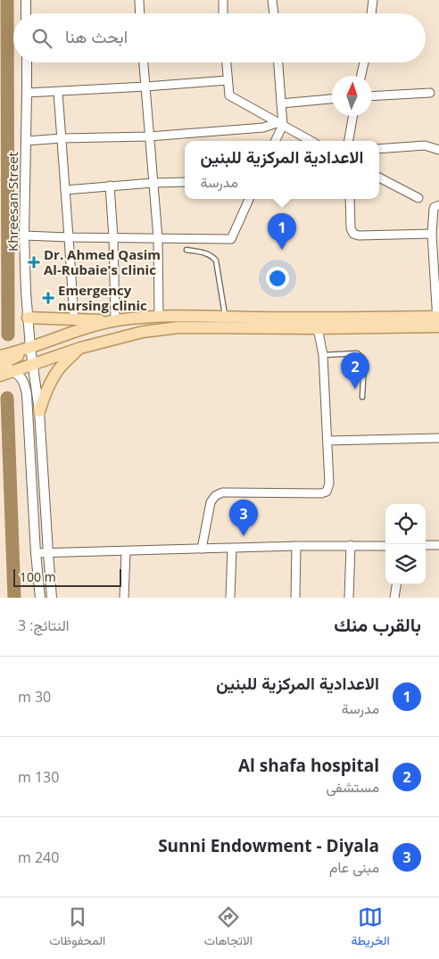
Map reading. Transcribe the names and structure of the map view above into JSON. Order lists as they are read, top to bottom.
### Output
{
  "streets": {
    "street": ["Khreesan Street"]
  },
  "places": {
    "health": ["Dr. Ahmed Qasim Al-Rubaie's clinic", "Emergency nursing clinic"]
  },
  "scale_bar": "100 m",
  "north": "top",
  "page": {
    "search": "ابحث هنا",
    "popup": ["الاعدادية المركزية للبنين", "مدرسة"],
    "pins": ["1", "2", "3"],
    "scale": "100 m",
    "heading": ["بالقرب منك", "النتائج: 3"],
    "list": [
      {
        "mark": "1",
        "name": "الاعدادية المركزية للبنين",
        "note": "مدرسة",
        "value": "30 m"
      },
      {
        "mark": "2",
        "name": "Al shafa hospital",
        "note": "مستشفى",
        "value": "130 m"
      },
      {
        "mark": "3",
        "name": "Sunni Endowment - Diyala",
        "note": "مبنى عام",
        "value": "240 m"
      }
    ],
    "nav": ["الخريطة", "الاتجاهات", "المحفوظات"]
  }
}
